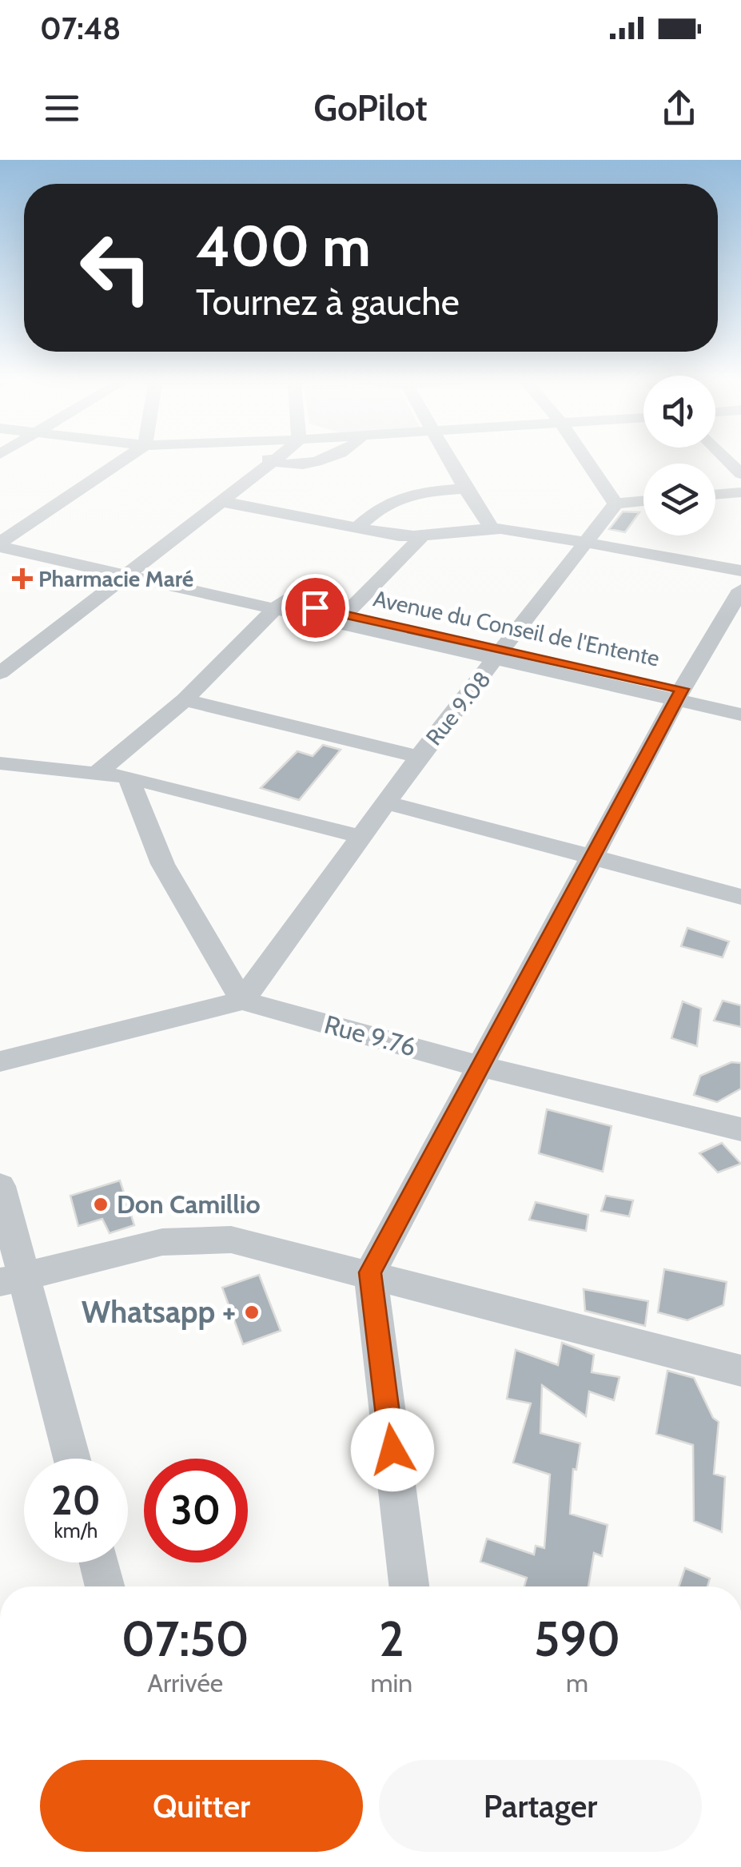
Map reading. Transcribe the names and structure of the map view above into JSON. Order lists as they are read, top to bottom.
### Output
{
  "streets": {
    "street": ["Avenue du Conseil de l'Entente", "Rue 9.08", "Rue 9.76"]
  },
  "crossings": [
    ["Avenue du Conseil de l'Entente", "Rue 9.08"],
    ["Rue 9.08", "Rue 9.76"]
  ],
  "places": {
    "health": ["Pharmacie Maré"],
    "other": ["Don Camillio", "Whatsapp +"]
  },
  "page": {
    "status": "07:48",
    "header": "GoPilot",
    "turn": ["400 m", "Tournez à gauche"],
    "speed": "20 km/h",
    "limit": "30",
    "eta": [
      "07:50",
      "Arrivée",
      "2",
      "min",
      "590",
      "m"
    ],
    "buttons": ["Quitter", "Partager"]
  }
}
